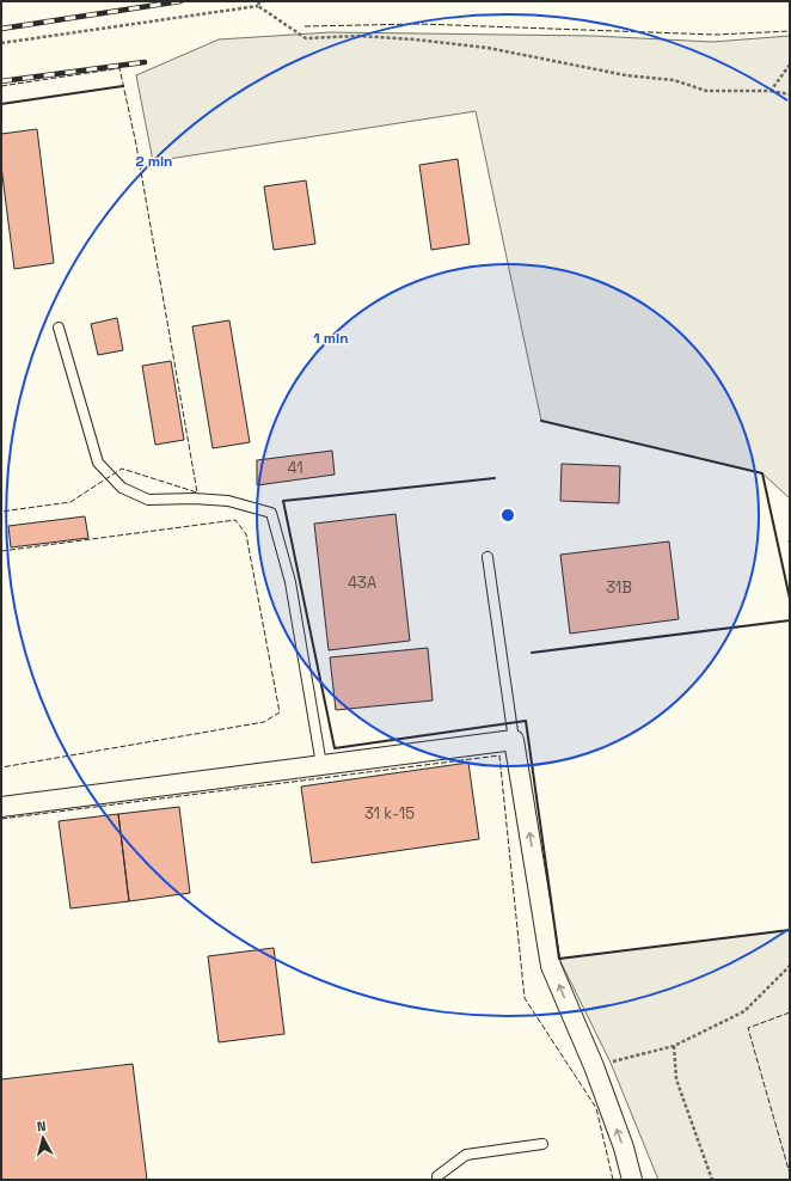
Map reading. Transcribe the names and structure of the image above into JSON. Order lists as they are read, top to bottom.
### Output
{
  "house_numbers": [
    "41",
    "43A",
    "31B",
    "31 k-15"
  ],
  "north": "top",
  "rings": ["2 min", "1 min"]
}
